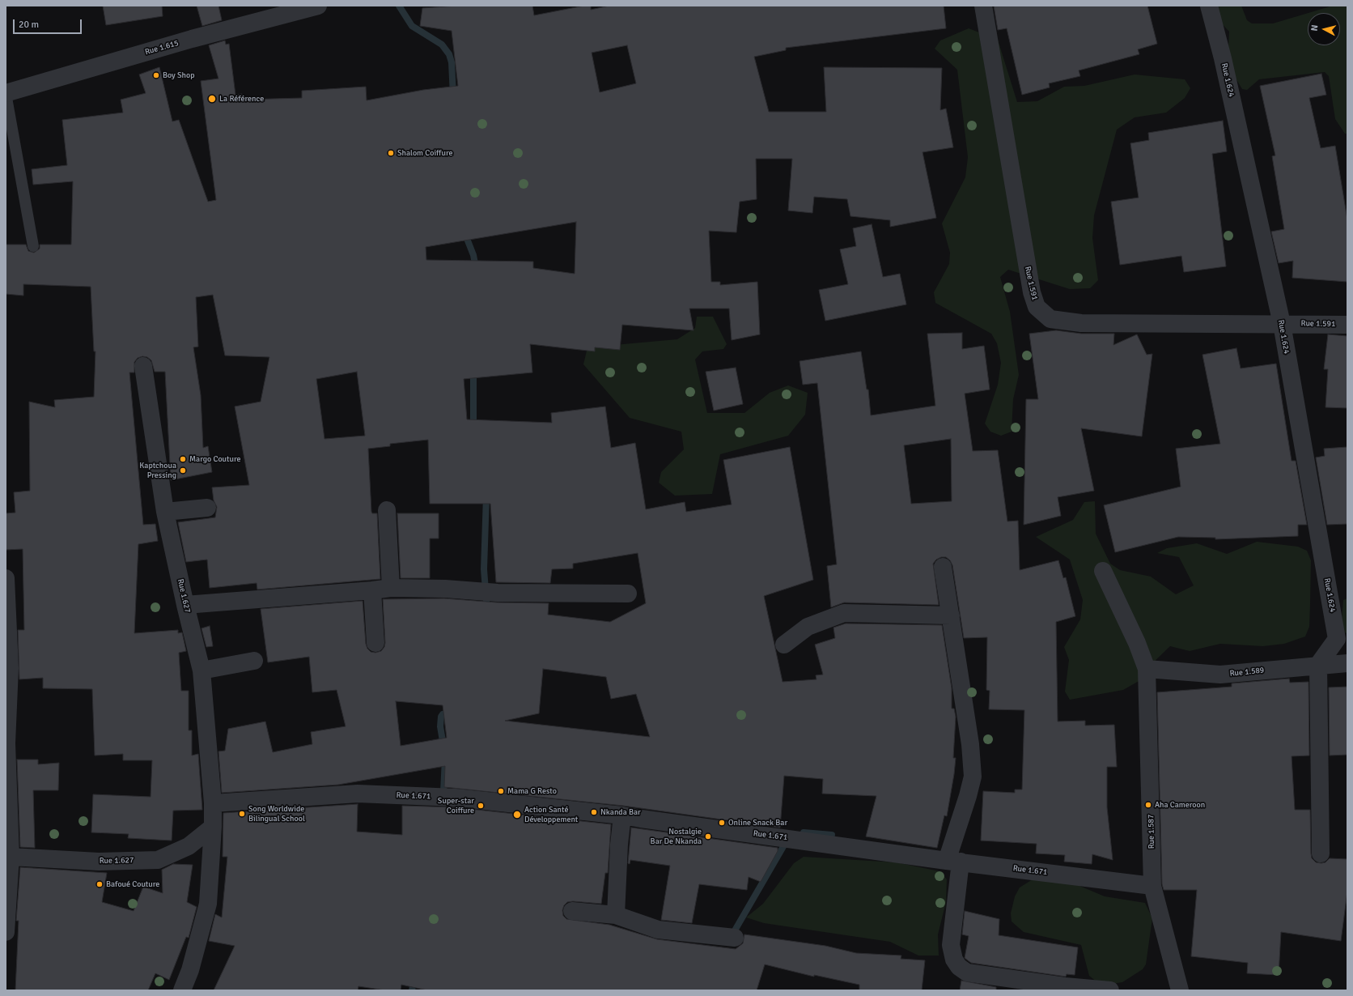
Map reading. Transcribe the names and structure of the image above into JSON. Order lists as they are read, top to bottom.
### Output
{
  "streets": {
    "street": [
      "Rue 1.615",
      "Rue 1.624",
      "Rue 1.591",
      "Rue 1.627",
      "Rue 1.589",
      "Rue 1.671",
      "Rue 1.587"
    ]
  },
  "crossings": [
    ["Rue 1.624", "Rue 1.591"],
    ["Rue 1.624", "Rue 1.589"],
    ["Rue 1.627", "Rue 1.671"],
    ["Rue 1.589", "Rue 1.587"],
    ["Rue 1.671", "Rue 1.587"]
  ],
  "places": [
    "Boy Shop",
    "La Référence",
    "Shalom Coiffure",
    "Margo Couture",
    "Kaptchoua Pressing",
    "Mama G Resto",
    "Aha Cameroon",
    "Super-star Coiffure",
    "Nkanda Bar",
    "Song Worldwide Bilingual School",
    "Action Santé Développement",
    "Online Snack Bar",
    "Nostalgie Bar De Nkanda",
    "Bafoué Couture"
  ],
  "scale_bar": "20 m",
  "north": "left"
}
